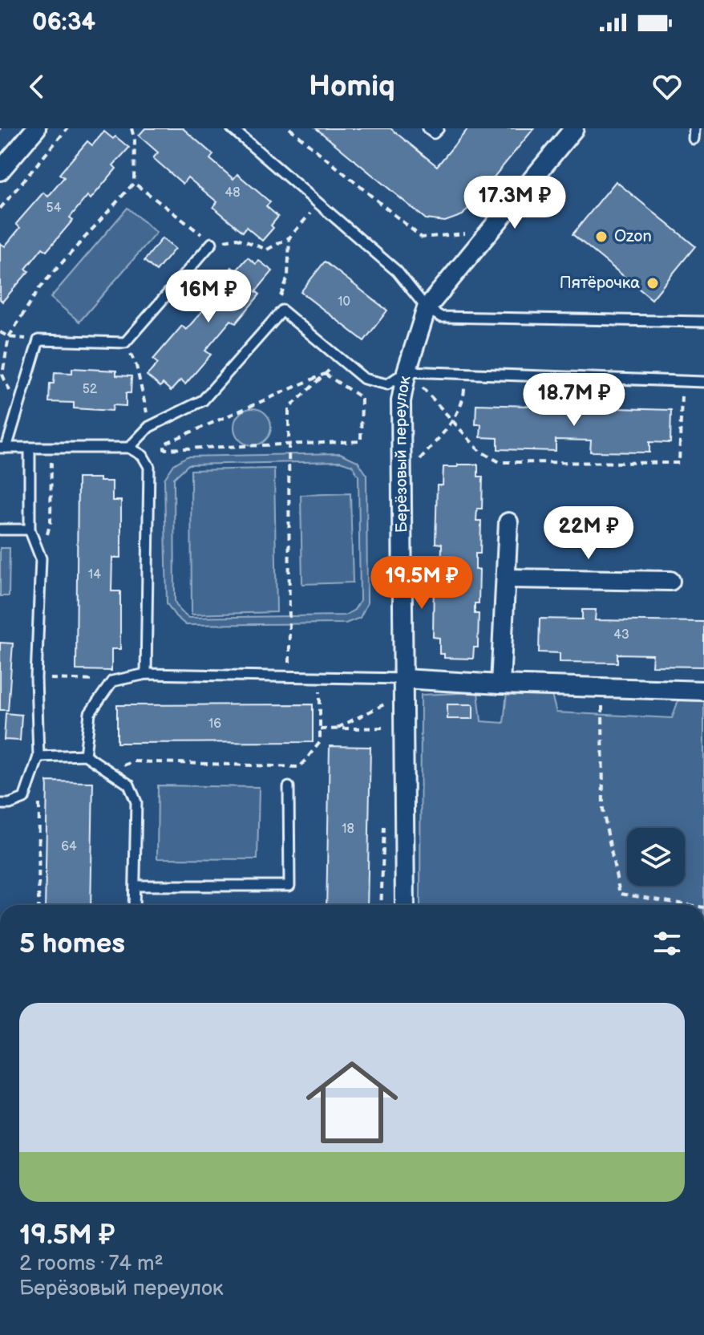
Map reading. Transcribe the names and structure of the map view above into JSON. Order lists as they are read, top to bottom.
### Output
{
  "streets": {
    "street": ["Берёзовый переулок"]
  },
  "places": ["Ozon", "Пятёрочка"],
  "house_numbers": [
    "48",
    "54",
    "10",
    "52",
    "14",
    "43",
    "16",
    "18",
    "64"
  ],
  "page": {
    "status": "06:34",
    "header": "Homiq",
    "price": [
      "17.3M ₽",
      "16M ₽",
      "18.7M ₽",
      "22M ₽",
      "19.5M ₽"
    ],
    "heading": "5 homes",
    "list": [
      {
        "name": "19.5M ₽",
        "note": "2 rooms · 74 m² · Берёзовый переулок"
      }
    ]
  }
}
